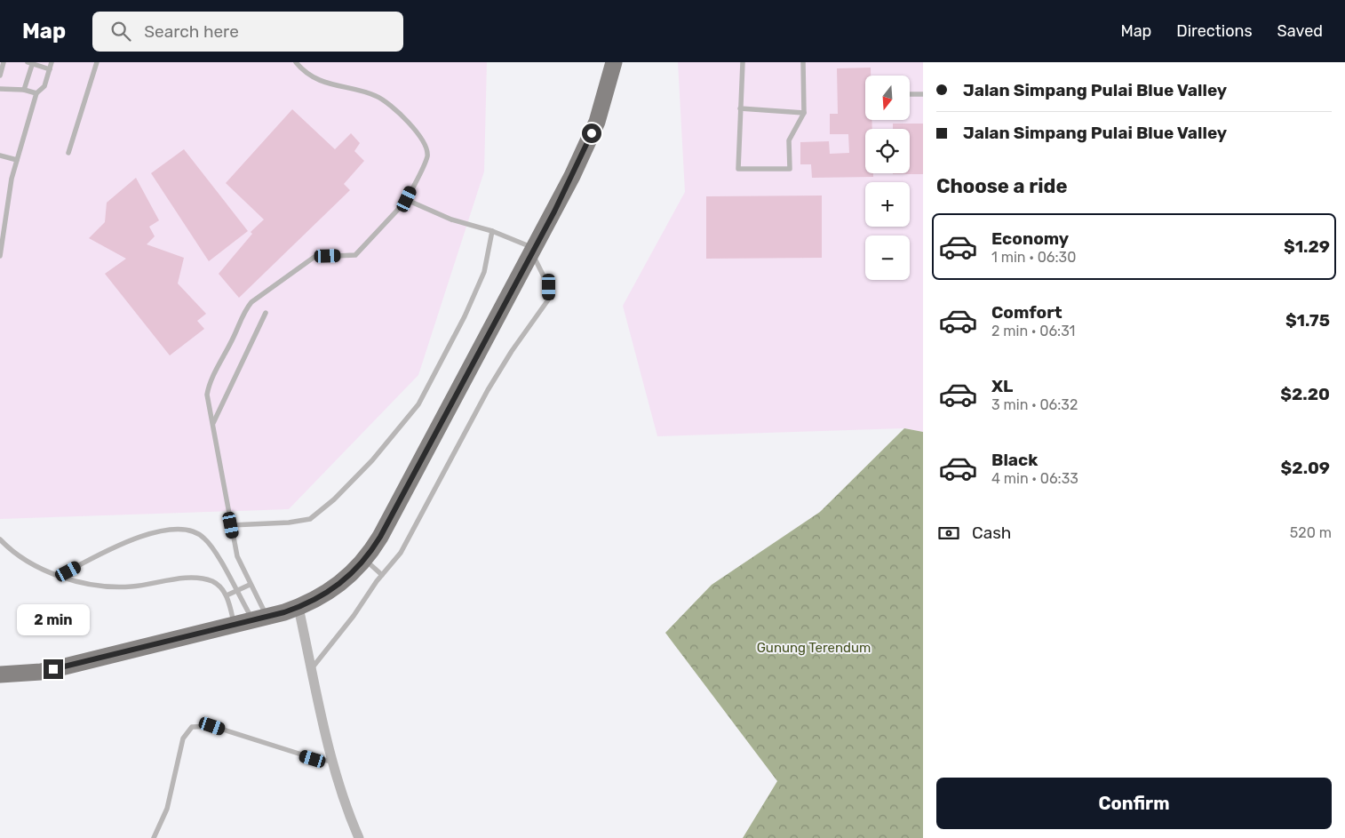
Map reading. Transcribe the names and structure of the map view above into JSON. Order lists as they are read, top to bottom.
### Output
{
  "parks": ["Gunung Terendum"],
  "north": "bottom",
  "page": {
    "header": "Map",
    "search": "Search here",
    "nav": ["Map", "Directions", "Saved"],
    "banner": ["Jalan Simpang Pulai Blue Valley", "Jalan Simpang Pulai Blue Valley"],
    "map_buttons": ["+", "−"],
    "heading": "Choose a ride",
    "list": [
      {
        "name": "Economy",
        "note": "1 min · 06:30",
        "value": "$1.29"
      },
      {
        "name": "Comfort",
        "note": "2 min · 06:31",
        "value": "$1.75"
      },
      {
        "name": "XL",
        "note": "3 min · 06:32",
        "value": "$2.20"
      },
      {
        "name": "Black",
        "note": "4 min · 06:33",
        "value": "$2.09"
      }
    ],
    "pay": ["Cash", "520 m"],
    "bubble": "2 min",
    "buttons": "Confirm"
  }
}
